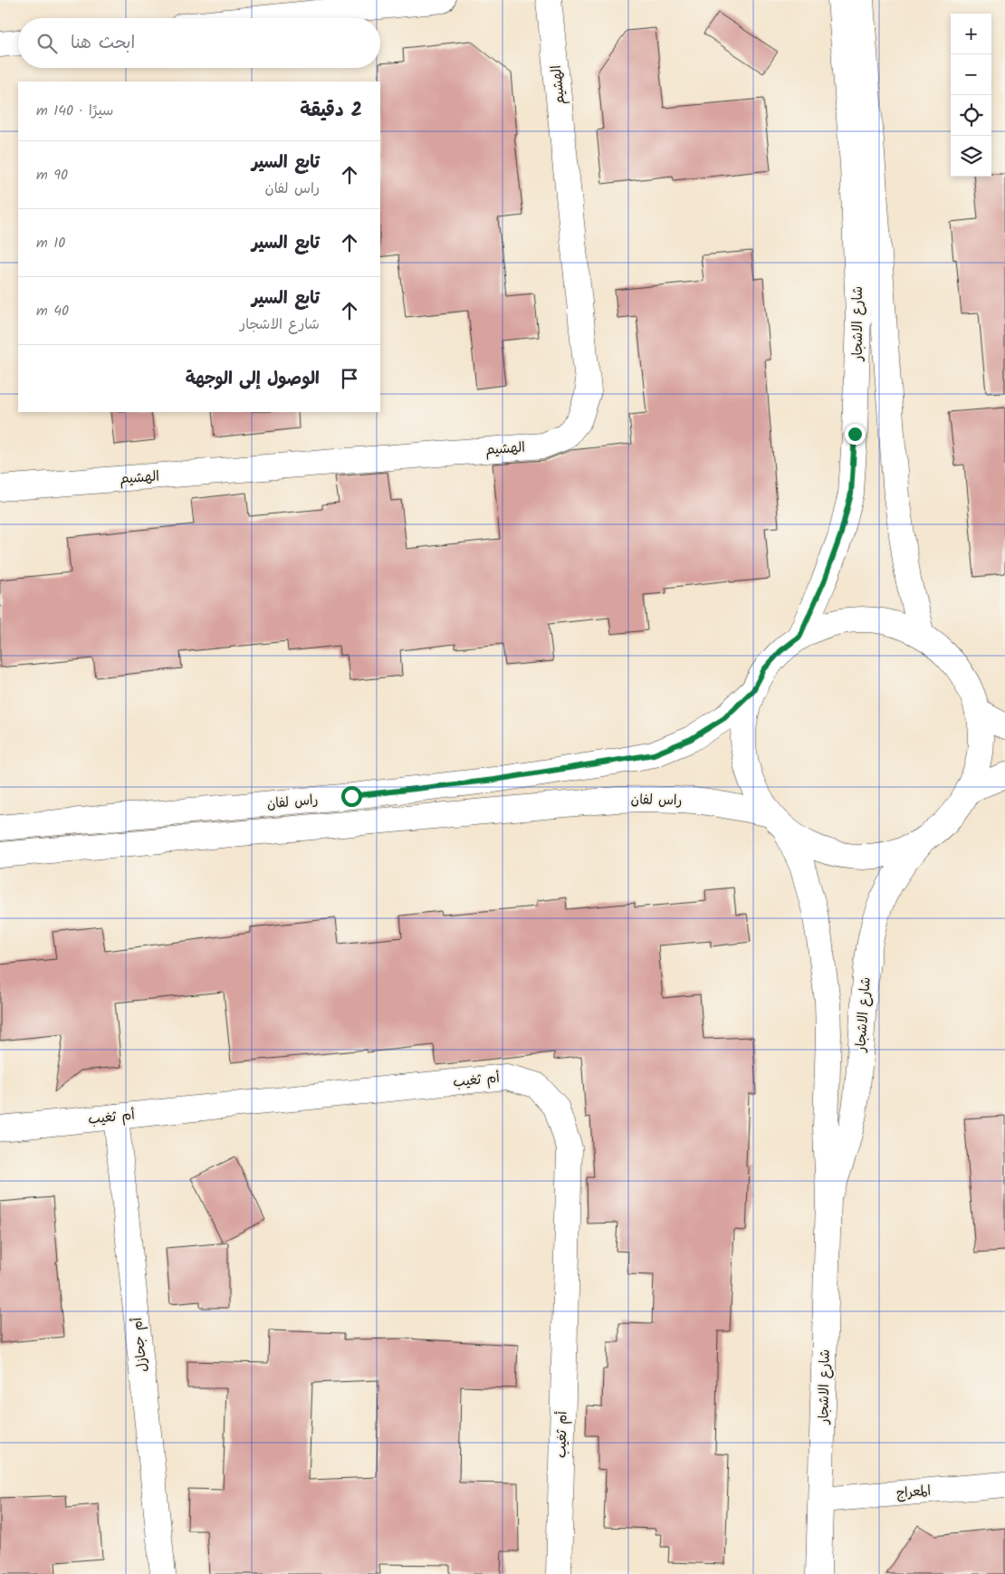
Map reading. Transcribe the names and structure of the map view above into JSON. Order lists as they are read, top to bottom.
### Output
{
  "streets": {
    "street": [
      "الهشيم",
      "شارع الاشجار",
      "راس لفان",
      "أم ثغيب",
      "أم جحازل",
      "المعراج"
    ]
  },
  "crossings": [
    ["شارع الاشجار", "راس لفان"],
    ["شارع الاشجار", "المعراج"],
    ["أم ثغيب", "أم جحازل"]
  ],
  "page": {
    "map_buttons": ["+", "−"],
    "search": "ابحث هنا",
    "heading": ["2 دقيقة", "سيرًا · 140 m"],
    "list": [
      ["تابع السير", "راس لفان", "90 m"],
      ["تابع السير", "10 m"],
      ["تابع السير", "شارع الاشجار", "40 m"],
      "الوصول إلى الوجهة"
    ]
  }
}
